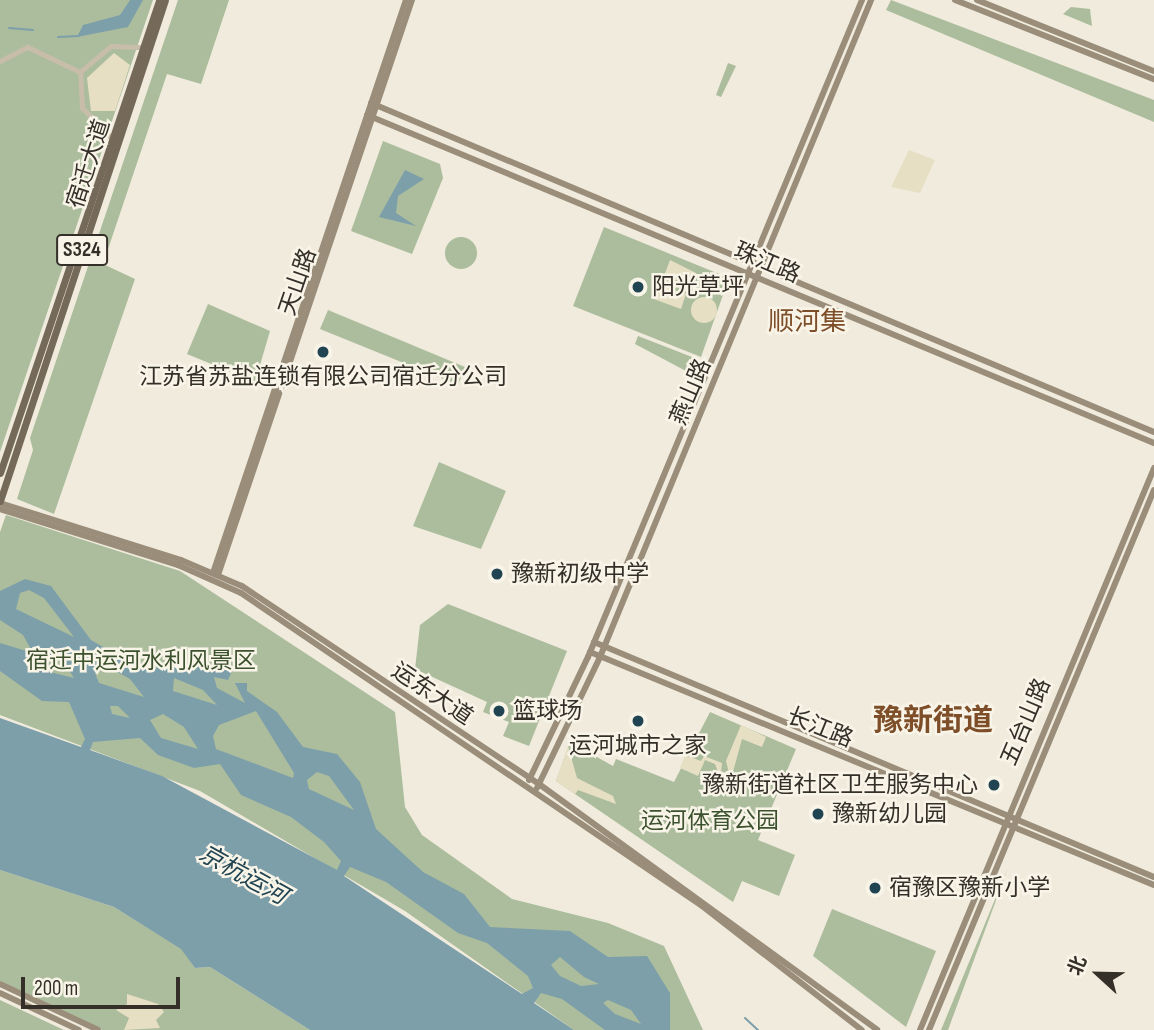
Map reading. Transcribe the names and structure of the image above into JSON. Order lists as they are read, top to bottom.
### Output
{
  "streets": {
    "main road": ["宿迁大道", "S324"],
    "street": [
      "珠江路",
      "天山路",
      "燕山路",
      "运东大道",
      "五台山路",
      "长江路"
    ]
  },
  "crossings": [
    ["宿迁大道", "运东大道"],
    ["珠江路", "天山路"],
    ["珠江路", "燕山路"],
    ["天山路", "运东大道"],
    ["燕山路", "运东大道"],
    ["燕山路", "长江路"],
    ["五台山路", "长江路"]
  ],
  "districts": ["顺河集", "豫新街道"],
  "water": ["京杭运河"],
  "parks": ["宿迁中运河水利风景区", "运河体育公园"],
  "places": [
    "阳光草坪",
    "江苏省苏盐连锁有限公司宿迁分公司",
    "豫新初级中学",
    "篮球场",
    "运河城市之家",
    "豫新街道社区卫生服务中心",
    "豫新幼儿园",
    "宿豫区豫新小学"
  ],
  "scale_bar": "200 m",
  "north": "left"
}
